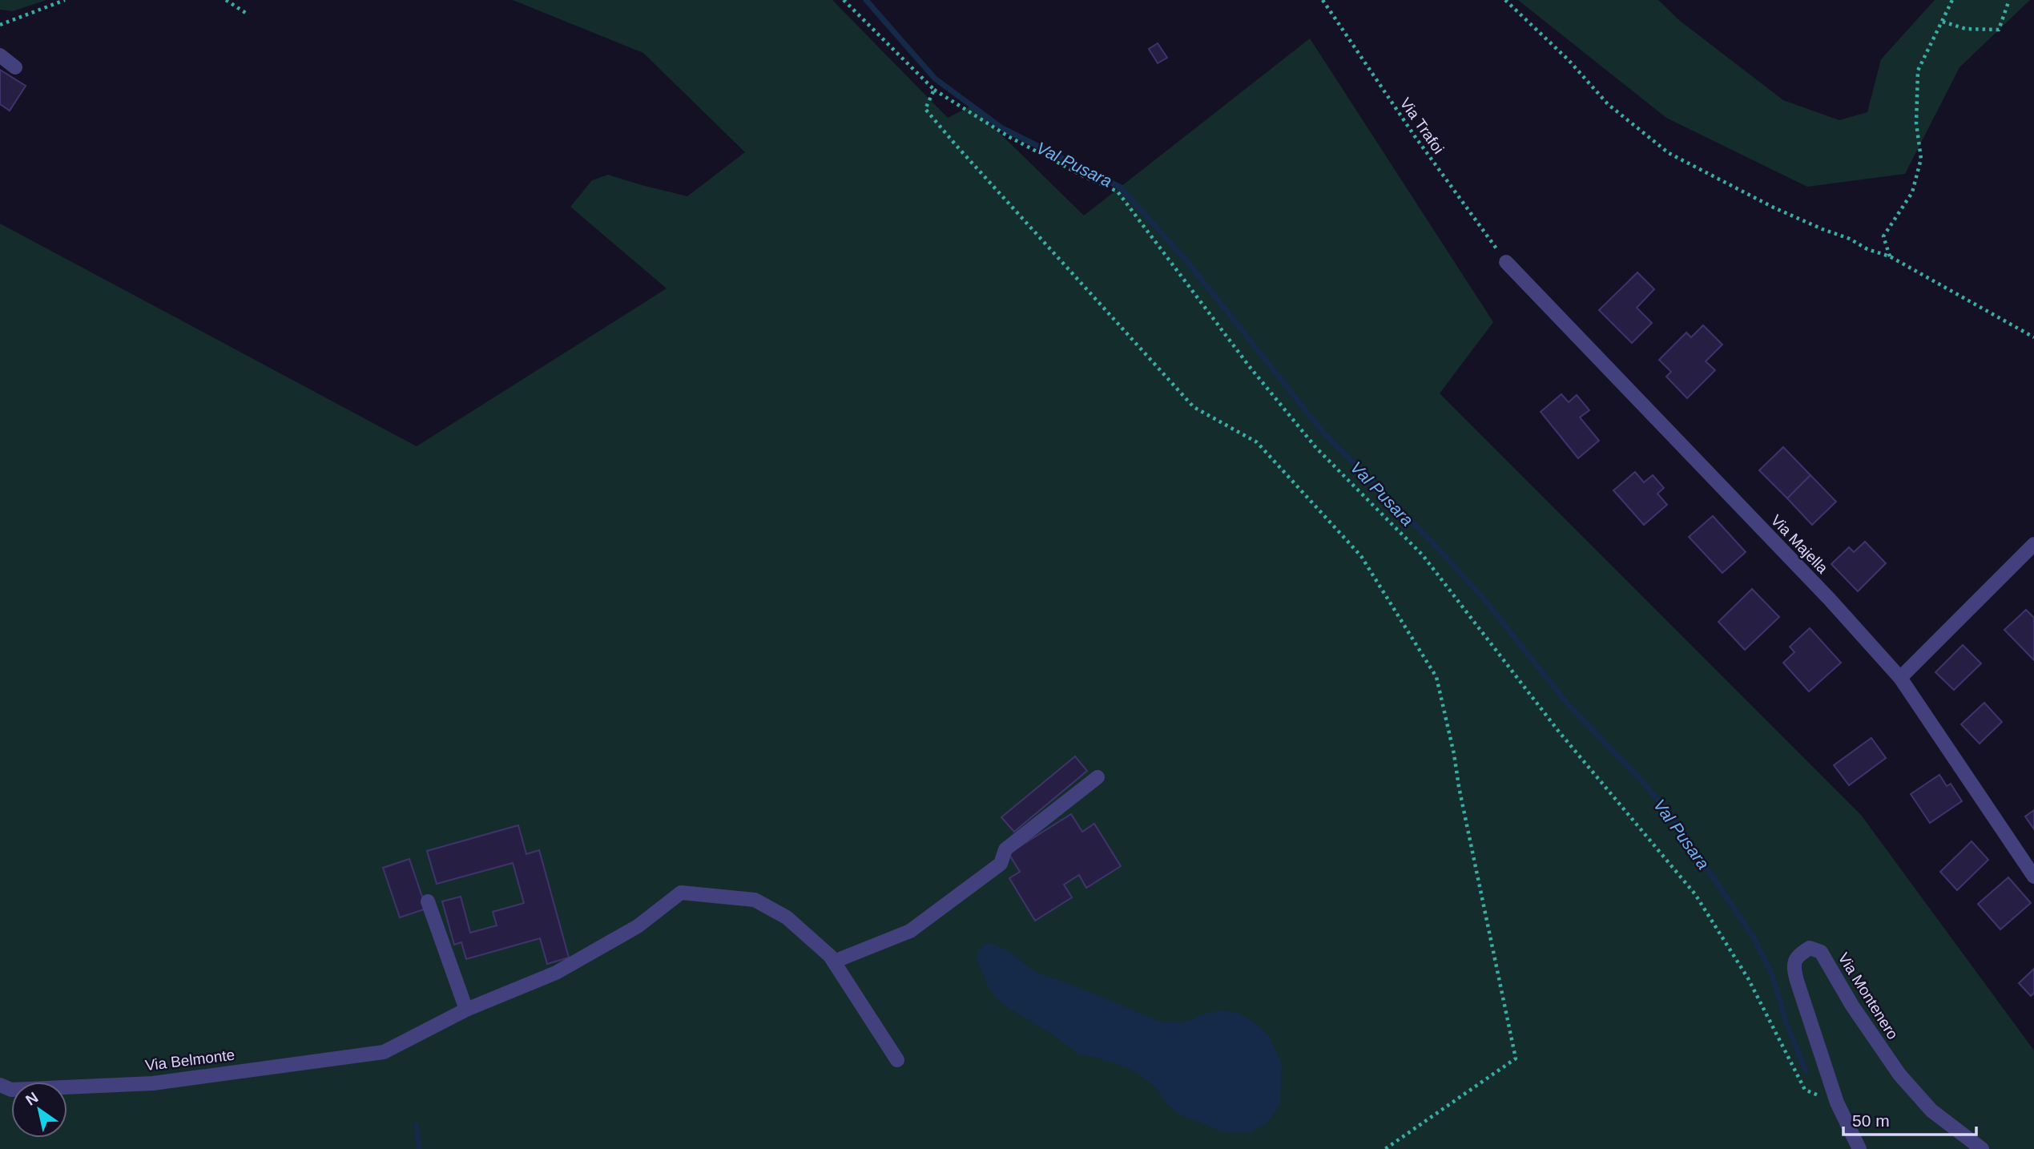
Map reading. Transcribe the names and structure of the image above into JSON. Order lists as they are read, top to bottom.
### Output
{
  "streets": {
    "street": ["Via Majella", "Via Montenero", "Via Belmonte"],
    "path": ["Via Trafoi"]
  },
  "crossings": [
    ["Via Trafoi", "Via Majella"]
  ],
  "water": ["Val Pusara"],
  "scale_bar": "50 m",
  "north": "top left"
}
